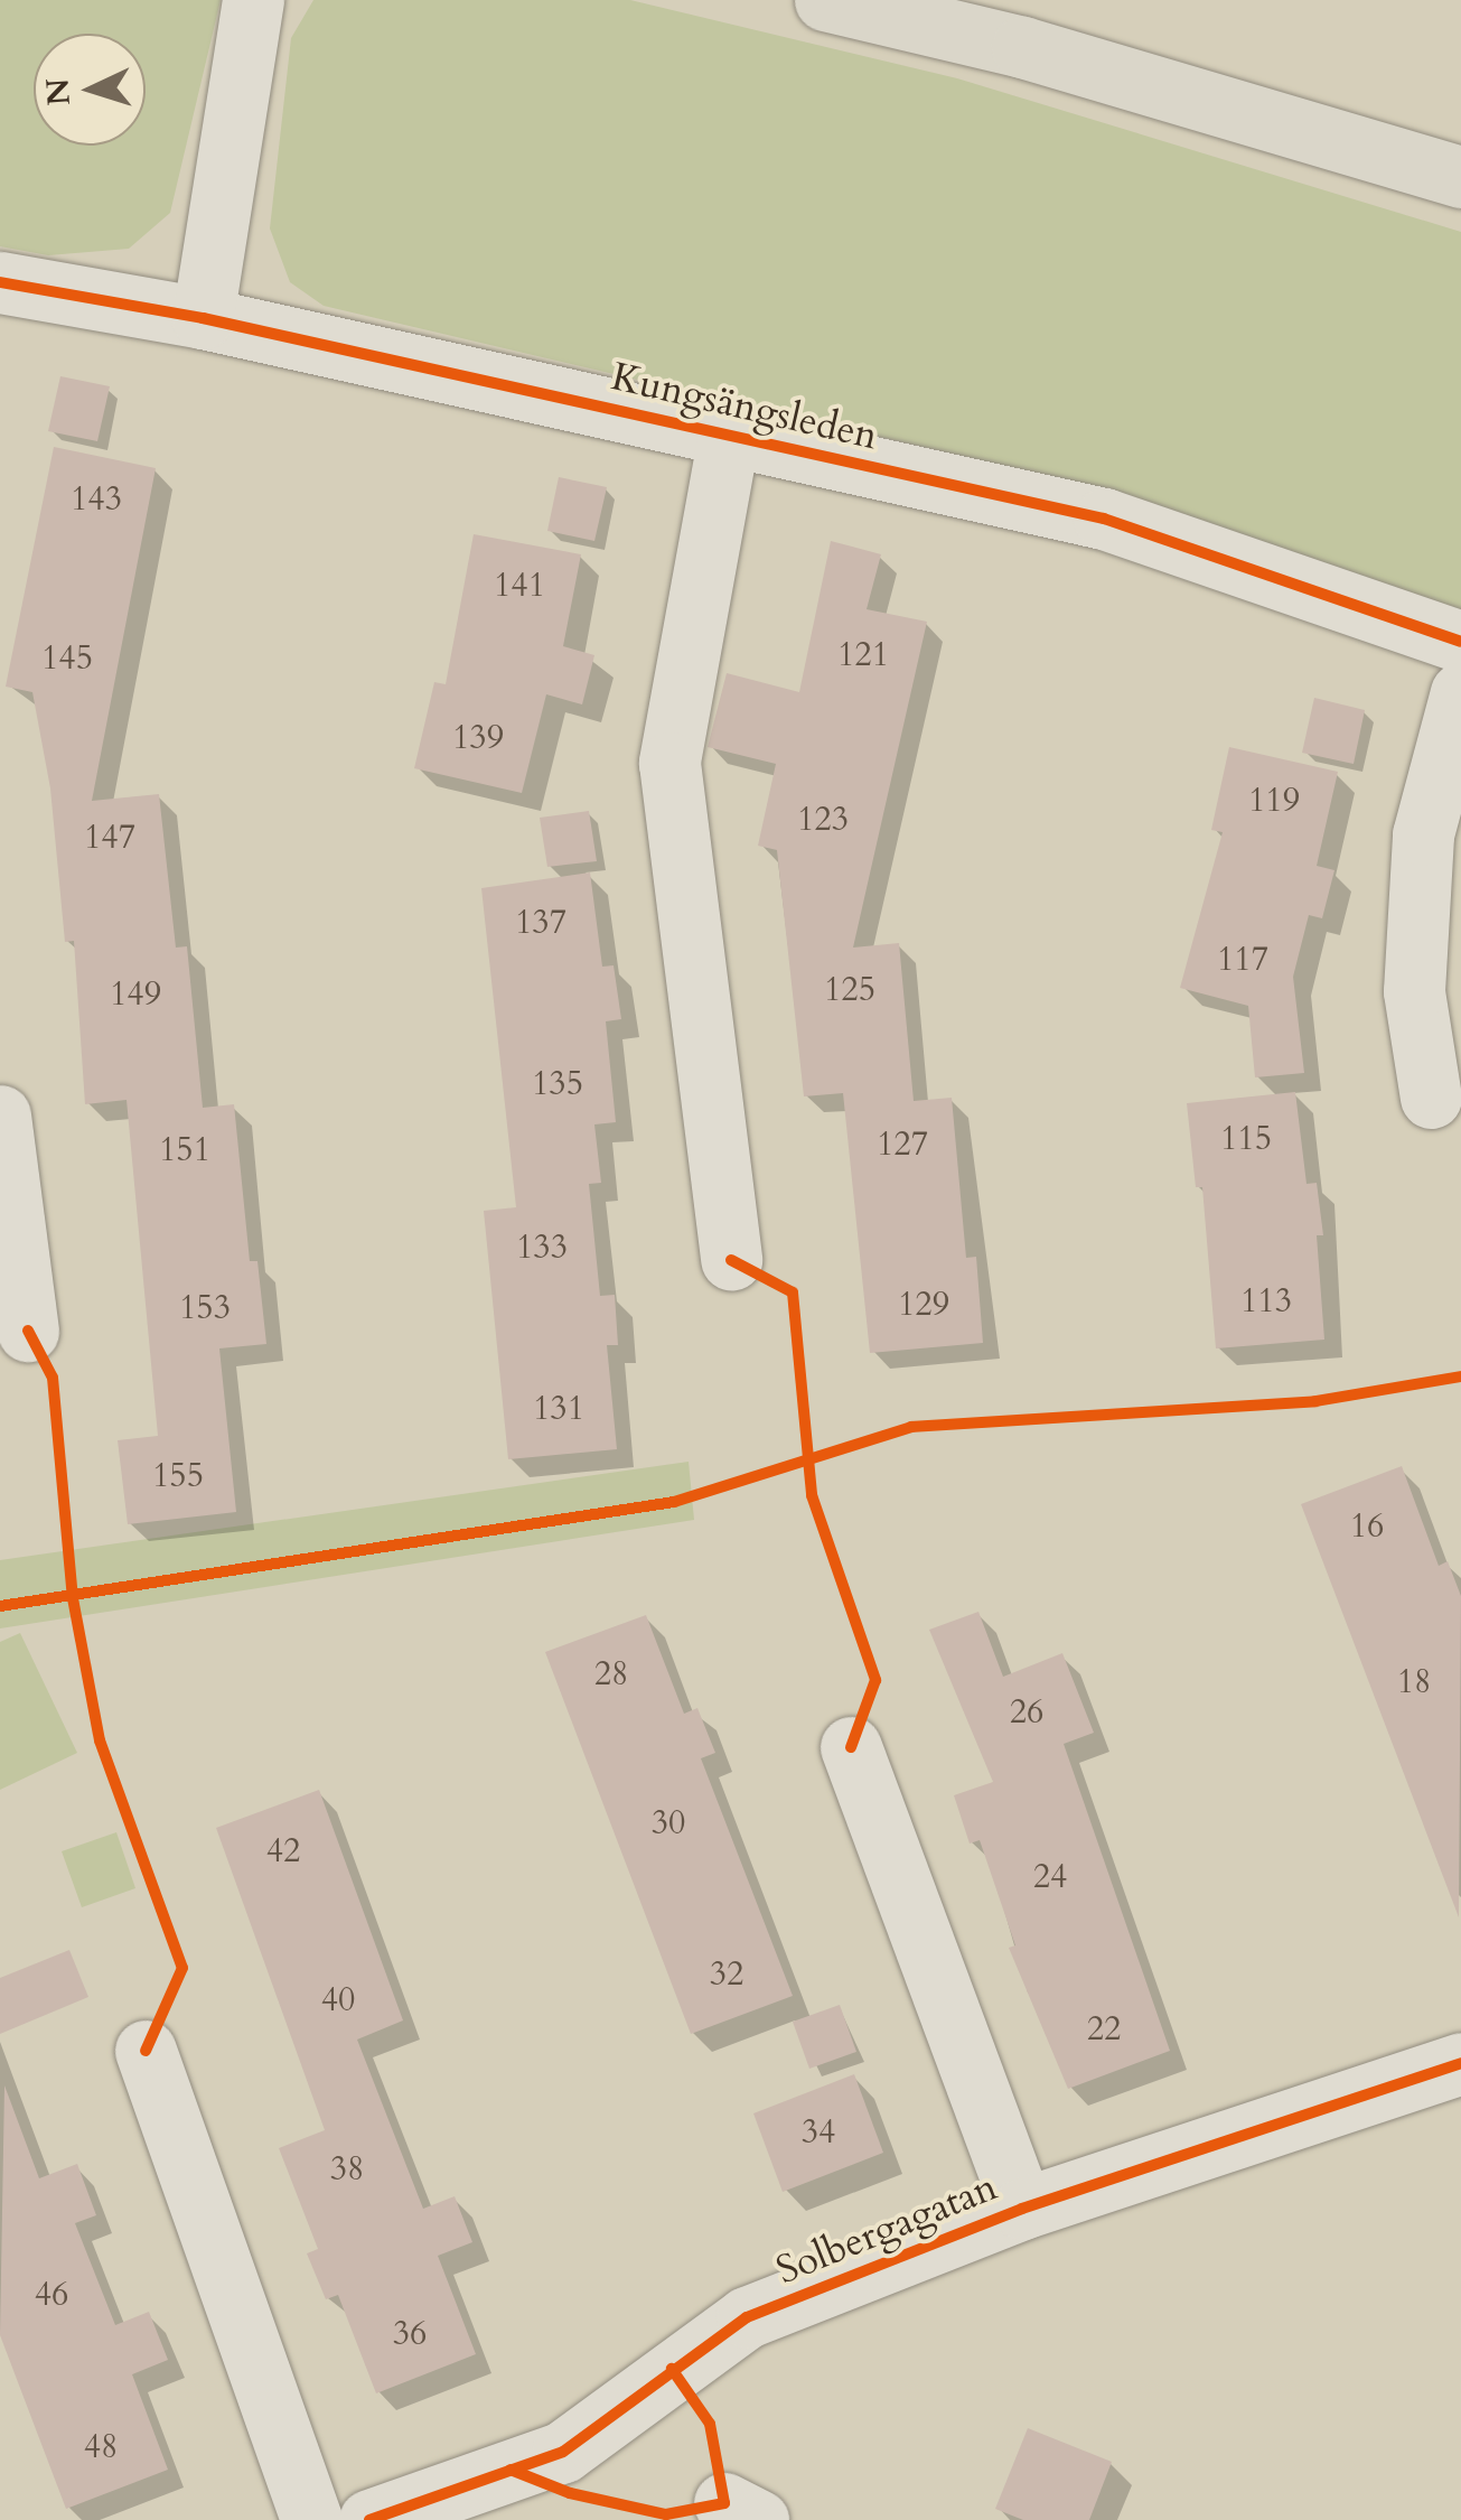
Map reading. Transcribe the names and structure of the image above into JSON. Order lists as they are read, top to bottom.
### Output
{
  "streets": {
    "street": ["Kungsängsleden", "Solbergagatan"]
  },
  "house_numbers": [
    "143",
    "141",
    "121",
    "145",
    "139",
    "119",
    "123",
    "147",
    "137",
    "117",
    "125",
    "149",
    "135",
    "115",
    "127",
    "151",
    "133",
    "113",
    "129",
    "153",
    "131",
    "155",
    "16",
    "28",
    "18",
    "26",
    "30",
    "42",
    "24",
    "32",
    "40",
    "22",
    "34",
    "38",
    "46",
    "36",
    "48"
  ],
  "north": "left"
}
